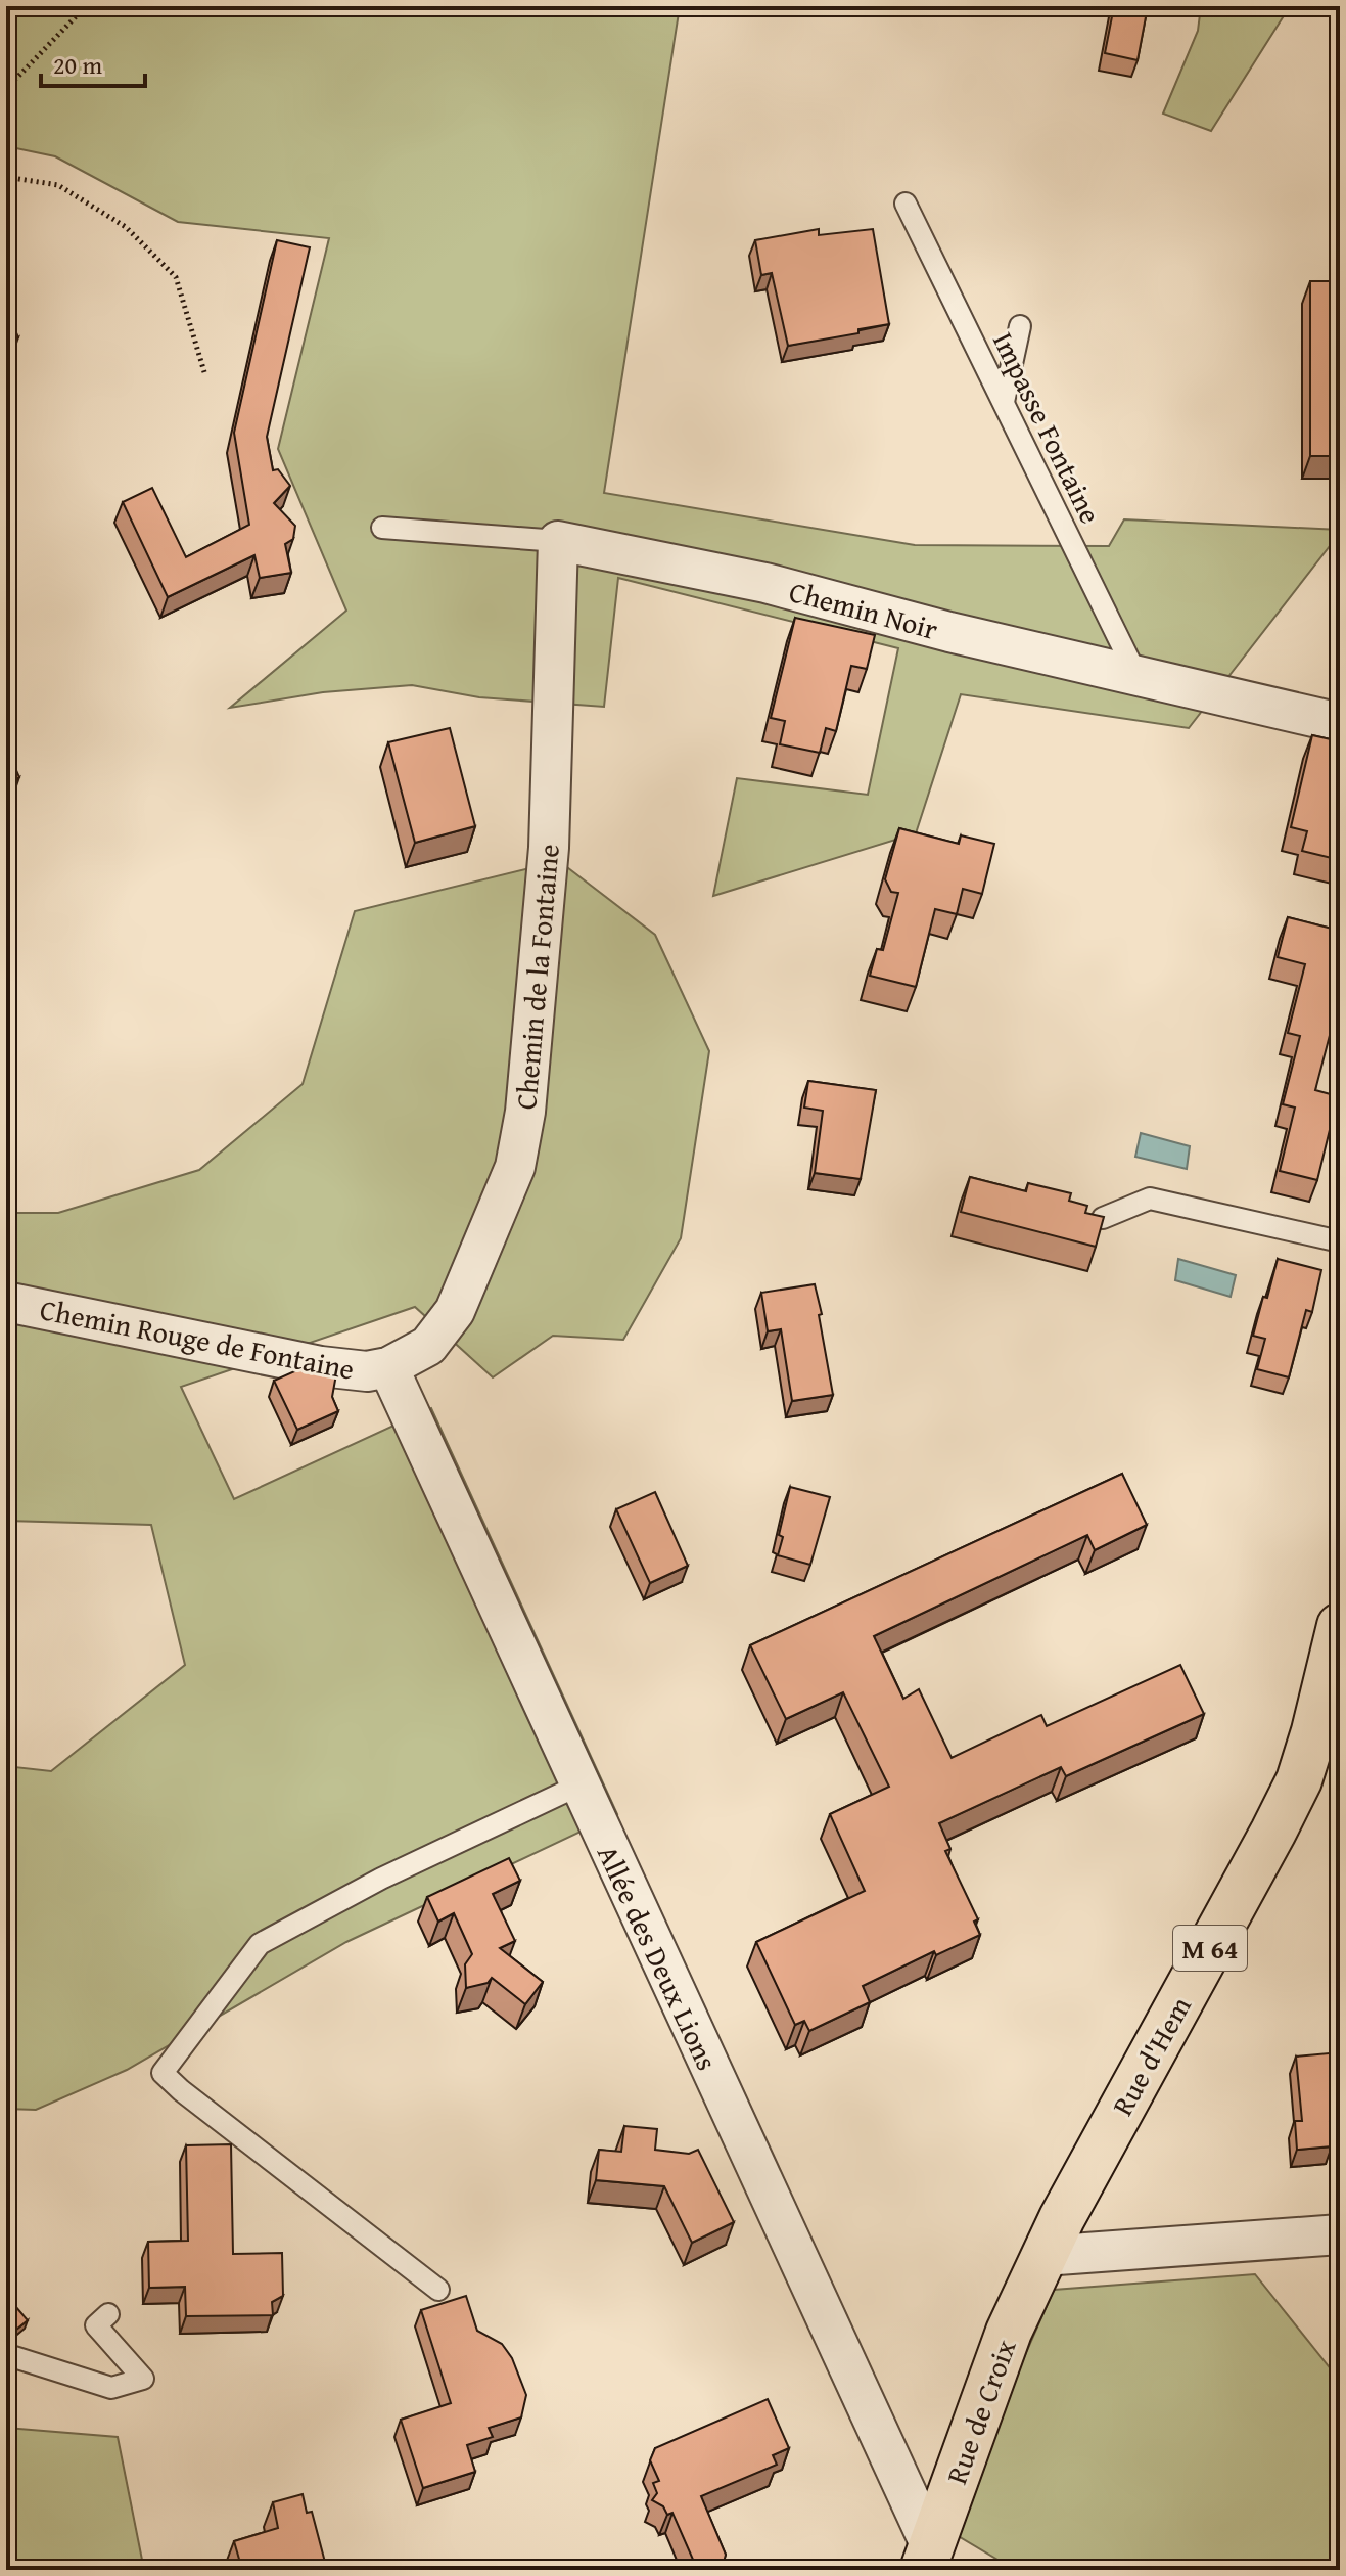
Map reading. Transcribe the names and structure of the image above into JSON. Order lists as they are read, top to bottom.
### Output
{
  "streets": {
    "main road": ["M 64", "Rue d'Hem", "Rue de Croix"],
    "street": [
      "Chemin Noir",
      "Chemin de la Fontaine",
      "Chemin Rouge de Fontaine",
      "Allée des Deux Lions"
    ],
    "lane": ["Impasse Fontaine"]
  },
  "crossings": [
    ["Impasse Fontaine", "Chemin Noir"],
    ["Chemin Noir", "Chemin de la Fontaine"],
    ["Chemin de la Fontaine", "Chemin Rouge de Fontaine"],
    ["Chemin de la Fontaine", "Allée des Deux Lions"],
    ["Chemin Rouge de Fontaine", "Allée des Deux Lions"],
    ["Allée des Deux Lions", "Rue de Croix"],
    ["Rue d'Hem", "Rue de Croix"]
  ],
  "scale_bar": "20 m"
}
